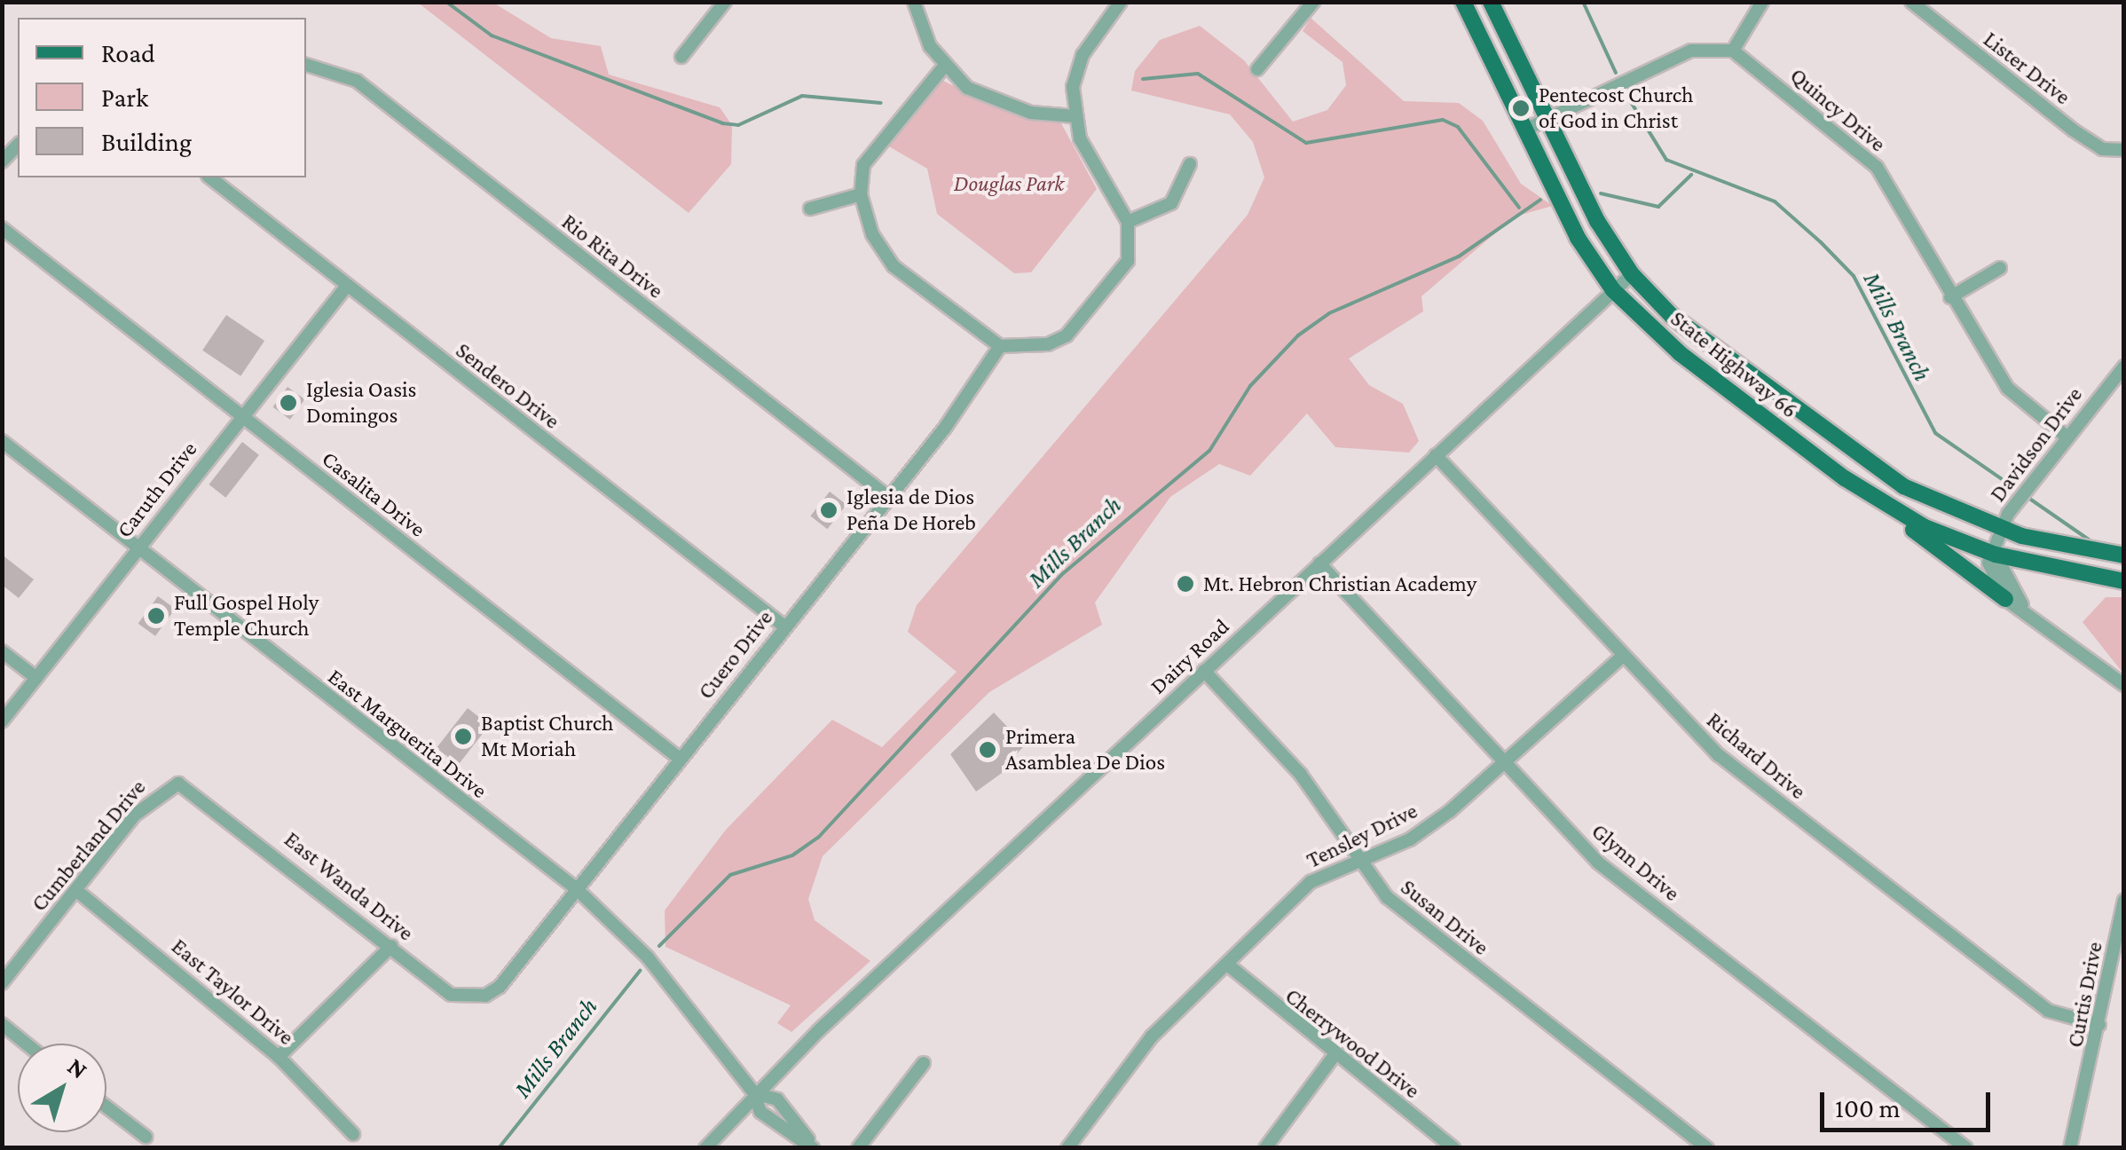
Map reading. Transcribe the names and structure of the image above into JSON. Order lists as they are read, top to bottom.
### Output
{
  "streets": {
    "main road": ["State Highway 66"],
    "street": [
      "Lister Drive",
      "Quincy Drive",
      "Rio Rita Drive",
      "Sendero Drive",
      "Davidson Drive",
      "Caruth Drive",
      "Casalita Drive",
      "Cuero Drive",
      "Dairy Road",
      "East Marguerita Drive",
      "Richard Drive",
      "Tensley Drive",
      "Cumberland Drive",
      "Glynn Drive",
      "East Wanda Drive",
      "Susan Drive",
      "East Taylor Drive",
      "Curtis Drive",
      "Cherrywood Drive"
    ]
  },
  "crossings": [
    ["Quincy Drive", "Davidson Drive"],
    ["Rio Rita Drive", "Cuero Drive"],
    ["State Highway 66", "Davidson Drive"],
    ["State Highway 66", "Dairy Road"],
    ["Sendero Drive", "Caruth Drive"],
    ["Sendero Drive", "Cuero Drive"],
    ["Caruth Drive", "Casalita Drive"],
    ["Caruth Drive", "East Marguerita Drive"],
    ["Casalita Drive", "Cuero Drive"],
    ["Cuero Drive", "East Marguerita Drive"],
    ["Cuero Drive", "East Wanda Drive"],
    ["Dairy Road", "East Marguerita Drive"],
    ["Dairy Road", "Richard Drive"],
    ["Dairy Road", "Glynn Drive"],
    ["Dairy Road", "Susan Drive"],
    ["Richard Drive", "Tensley Drive"],
    ["Richard Drive", "Curtis Drive"],
    ["Tensley Drive", "Glynn Drive"],
    ["Tensley Drive", "Susan Drive"],
    ["Tensley Drive", "Cherrywood Drive"],
    ["Cumberland Drive", "East Wanda Drive"],
    ["Cumberland Drive", "East Taylor Drive"]
  ],
  "water": ["Mills Branch"],
  "parks": ["Douglas Park"],
  "places": [
    "Pentecost Church of God in Christ",
    "Iglesia Oasis Domingos",
    "Iglesia de Dios Peña De Horeb",
    "Mt. Hebron Christian Academy",
    "Full Gospel Holy Temple Church",
    "Baptist Church Mt Moriah",
    "Primera Asamblea De Dios"
  ],
  "legend": ["Road", "Park", "Building"],
  "scale_bar": "100 m",
  "north": "top right"
}
